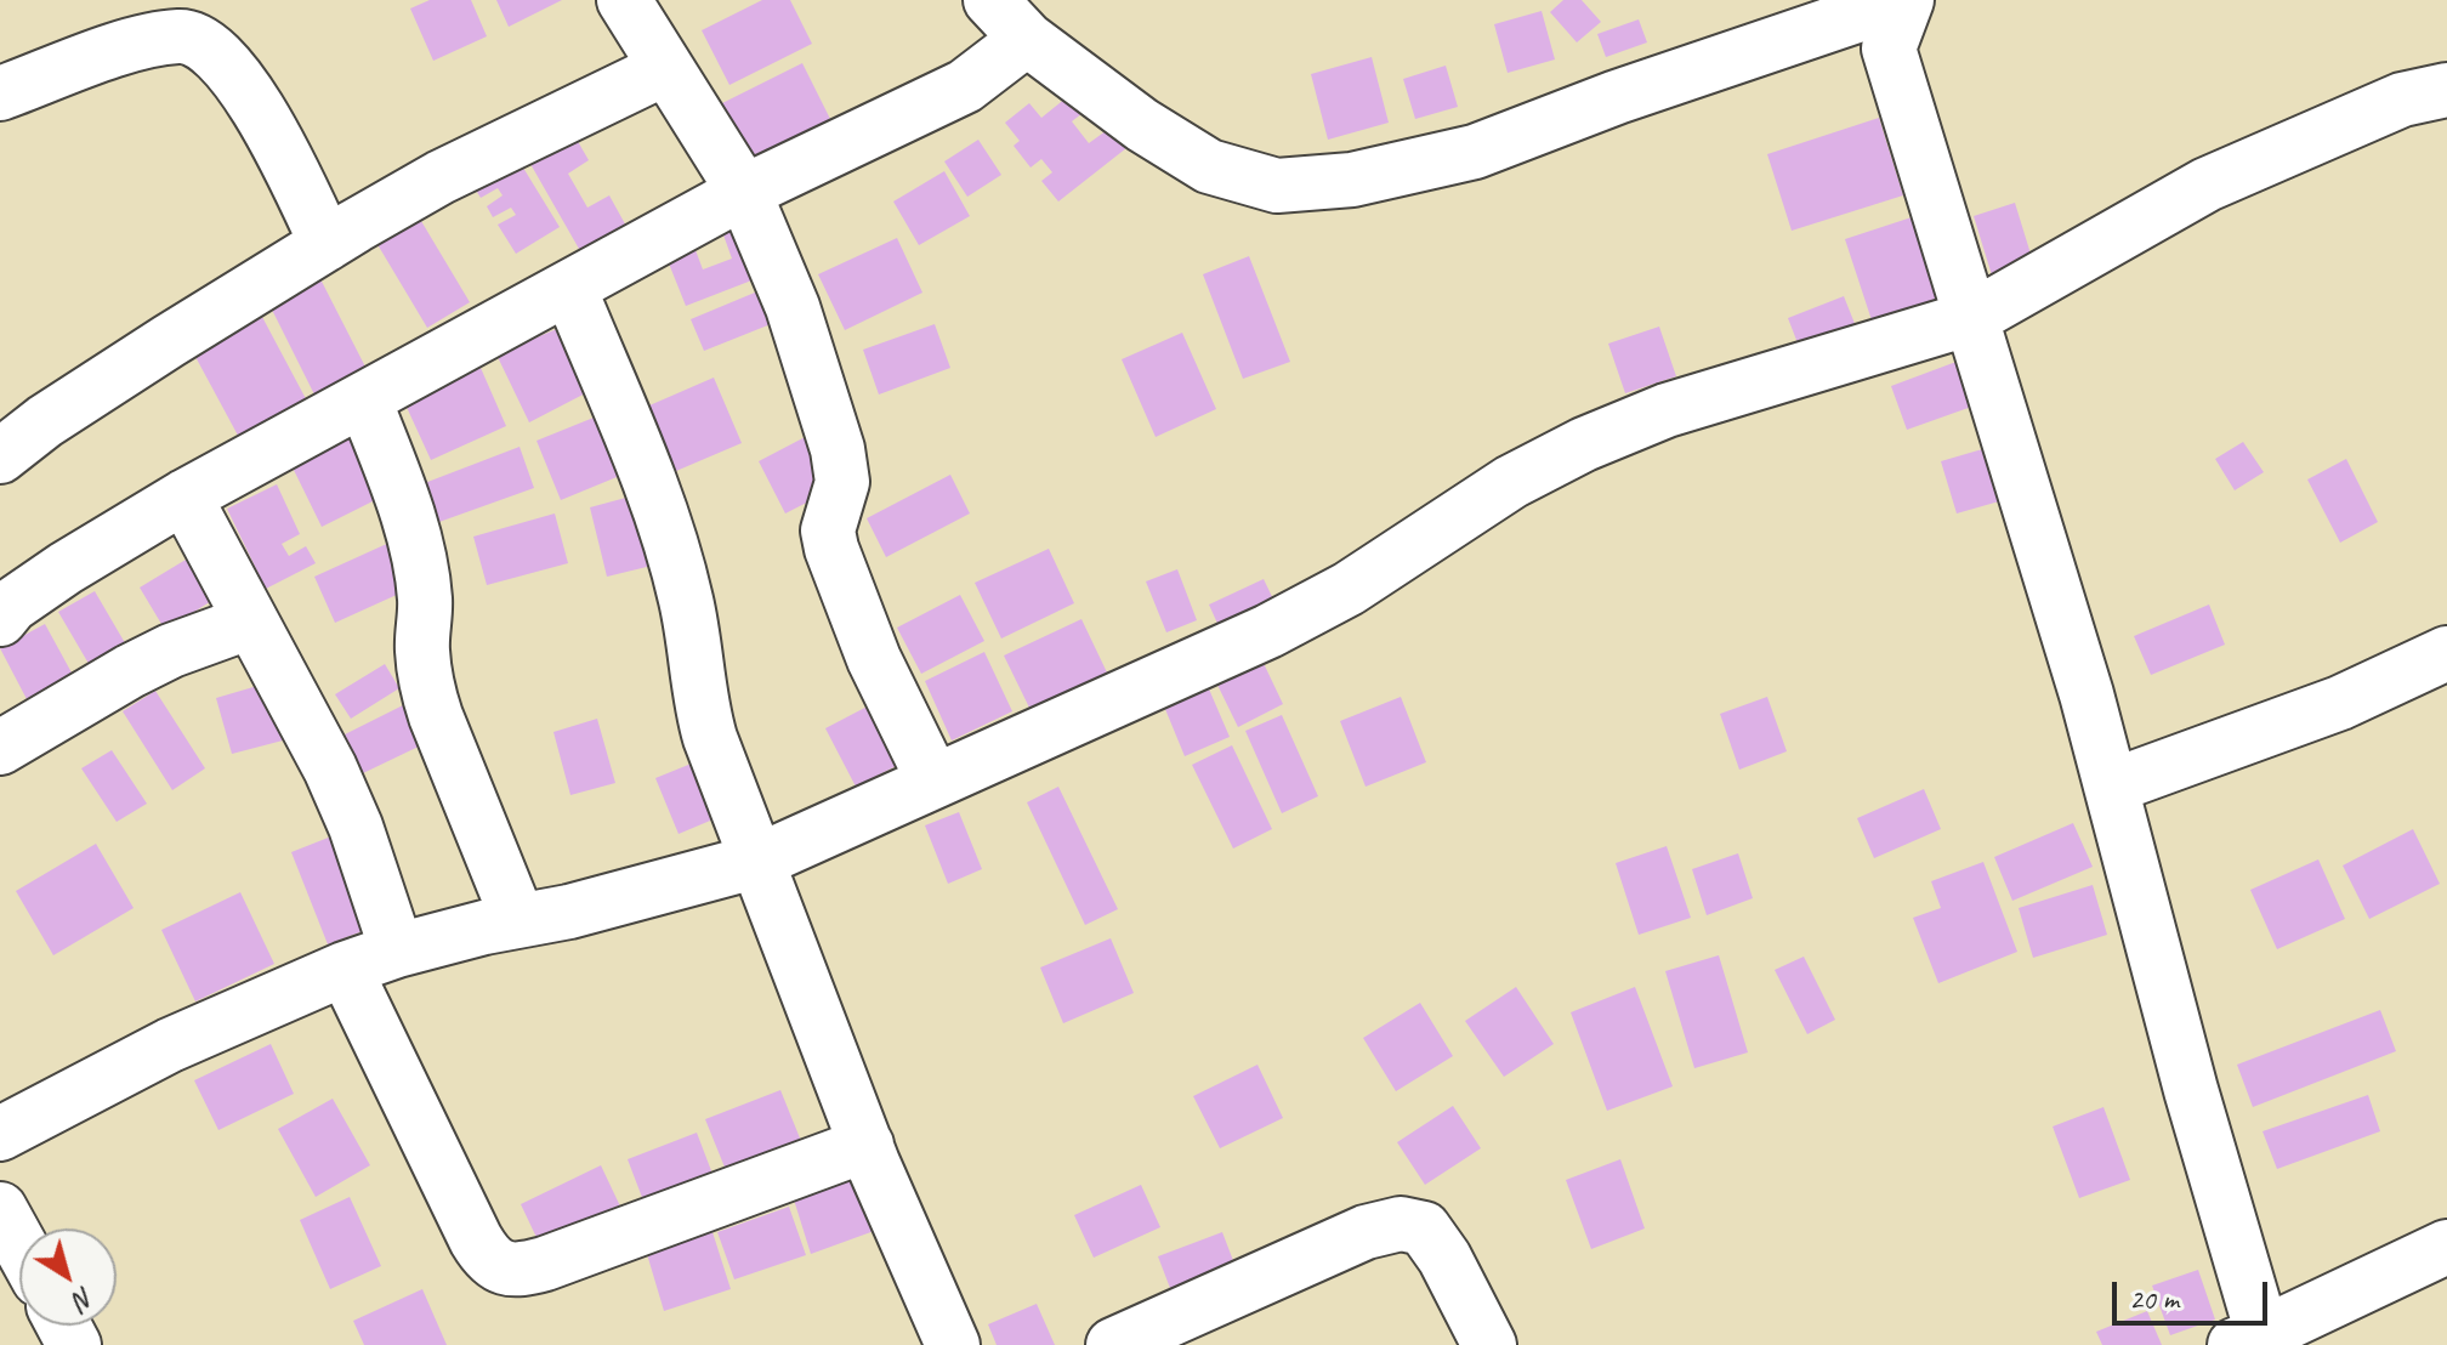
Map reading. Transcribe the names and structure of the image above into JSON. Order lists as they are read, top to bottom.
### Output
{
  "scale_bar": "20 m",
  "north": "bottom right"
}
